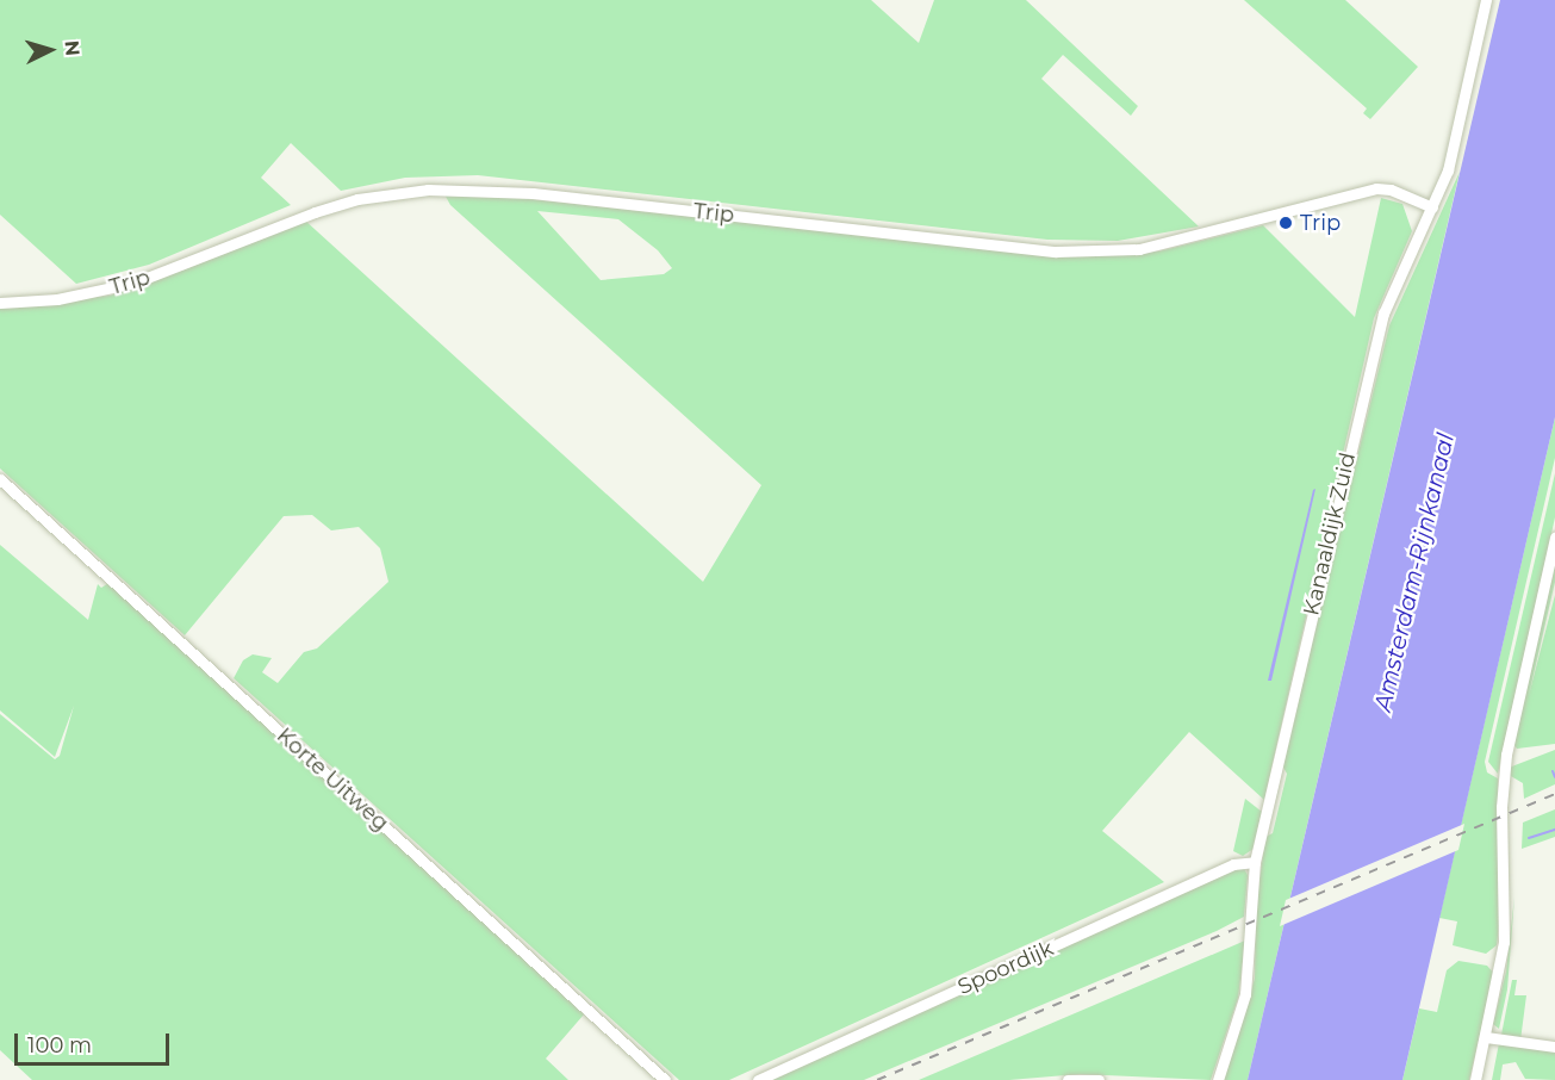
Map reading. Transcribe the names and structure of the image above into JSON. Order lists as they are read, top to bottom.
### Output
{
  "streets": {
    "street": [
      "Trip",
      "Kanaaldijk Zuid",
      "Korte Uitweg",
      "Spoordijk"
    ]
  },
  "crossings": [
    ["Trip", "Kanaaldijk Zuid"],
    ["Kanaaldijk Zuid", "Spoordijk"]
  ],
  "water": ["Amsterdam-Rijnkanaal"],
  "places": ["Trip"],
  "scale_bar": "100 m",
  "north": "right"
}
